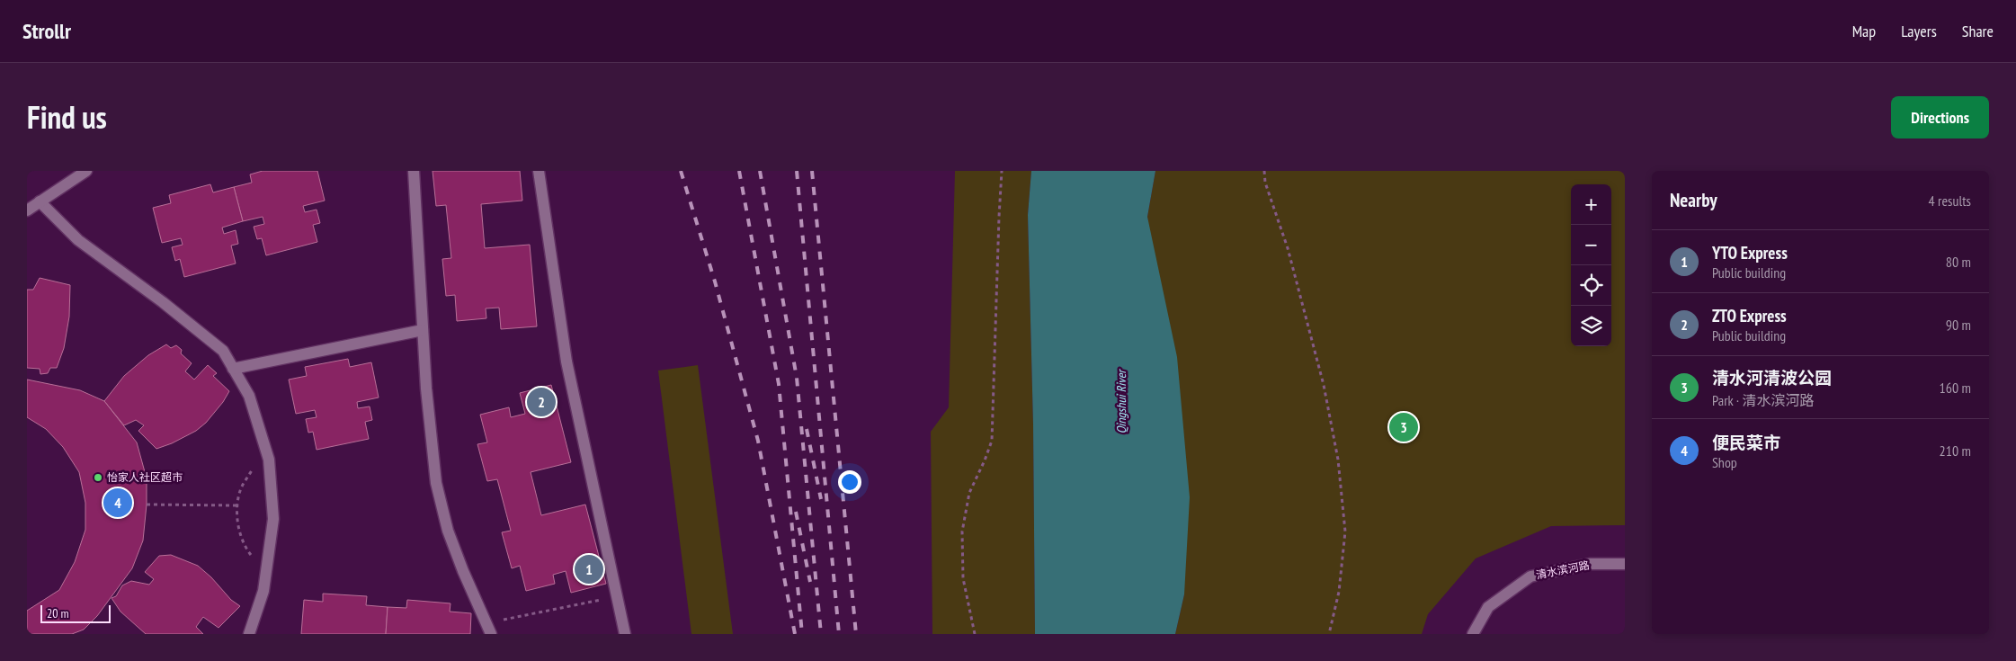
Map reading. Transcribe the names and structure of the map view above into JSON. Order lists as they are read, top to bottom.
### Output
{
  "streets": {
    "street": ["清水滨河路"]
  },
  "water": ["Qingshui River"],
  "places": ["怡家人社区超市"],
  "scale_bar": "20 m",
  "page": {
    "header": "Strollr",
    "nav": ["Map", "Layers", "Share"],
    "title": "Find us",
    "buttons": "Directions",
    "heading": ["Nearby", "4 results"],
    "map_buttons": ["+", "−"],
    "list": [
      {
        "mark": "1",
        "name": "YTO Express",
        "note": "Public building",
        "value": "80 m"
      },
      {
        "mark": "2",
        "name": "ZTO Express",
        "note": "Public building",
        "value": "90 m"
      },
      {
        "mark": "3",
        "name": "清水河清波公园",
        "note": "Park · 清水滨河路",
        "value": "160 m"
      },
      {
        "mark": "4",
        "name": "便民菜市",
        "note": "Shop",
        "value": "210 m"
      }
    ],
    "pins": [
      "2",
      "3",
      "4",
      "1"
    ],
    "scale": "20 m"
  }
}
